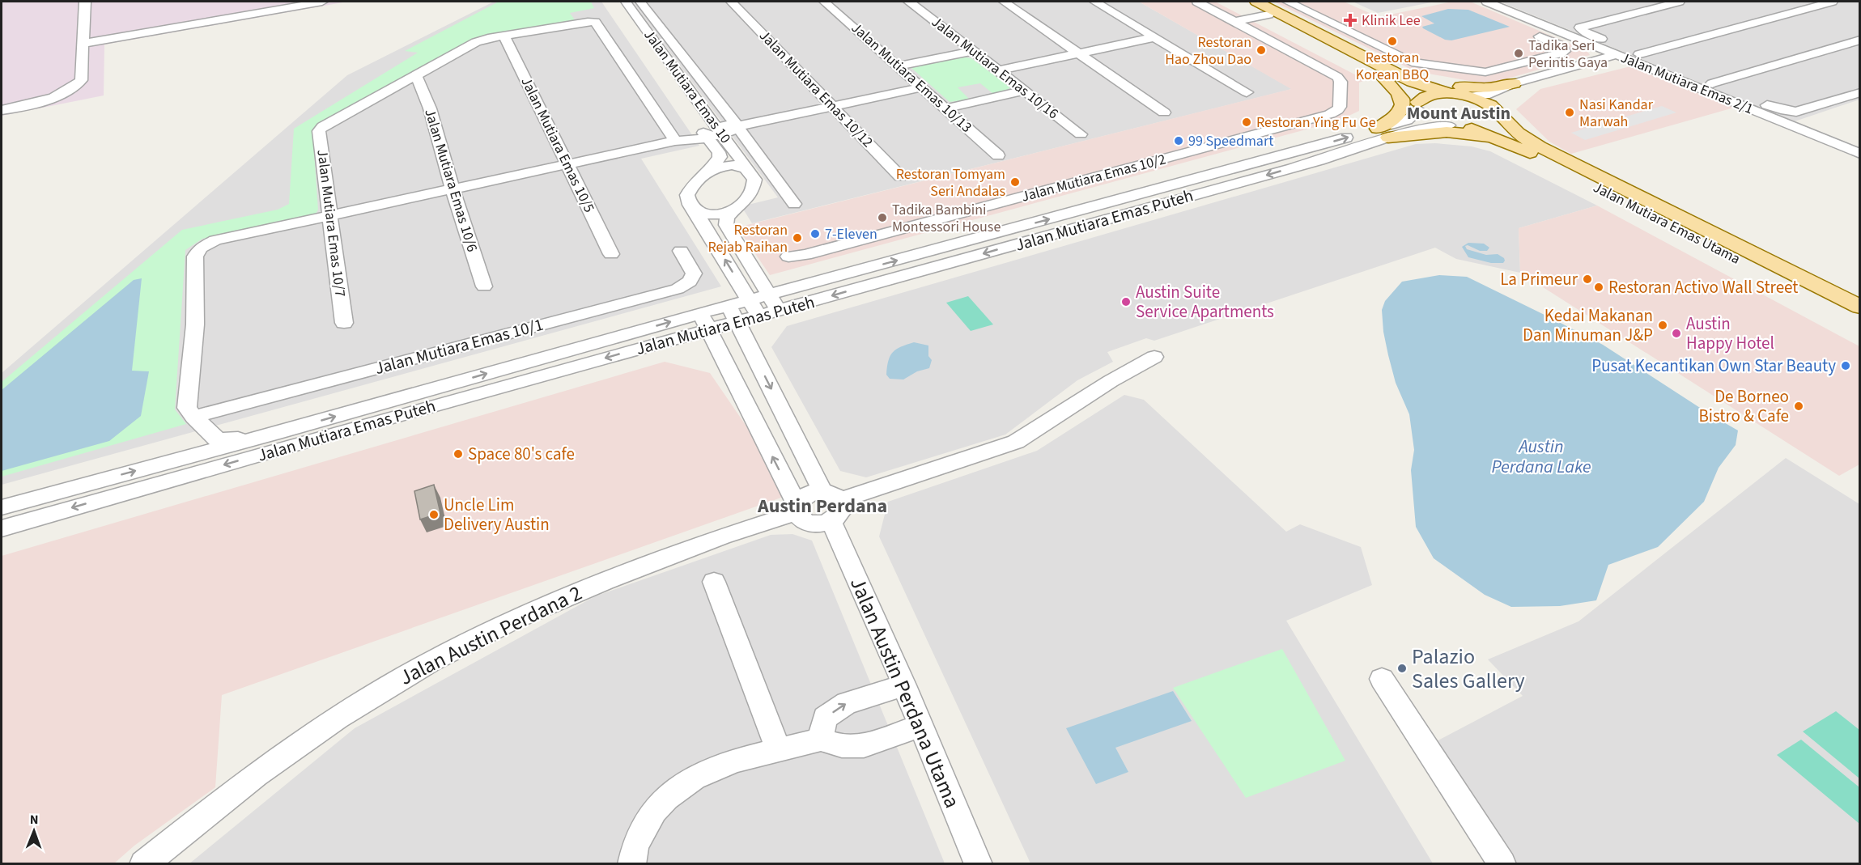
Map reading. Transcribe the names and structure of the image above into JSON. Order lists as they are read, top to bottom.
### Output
{
  "streets": {
    "main road": ["Jalan Mutiara Emas Utama"],
    "street": [
      "Jalan Mutiara Emas 10/16",
      "Jalan Mutiara Emas 10/13",
      "Jalan Mutiara Emas 2/1",
      "Jalan Mutiara Emas 10",
      "Jalan Mutiara Emas 10/12",
      "Jalan Mutiara Emas 10/5",
      "Jalan Mutiara Emas 10/2",
      "Jalan Mutiara Emas 10/6",
      "Jalan Mutiara Emas Puteh",
      "Jalan Mutiara Emas 10/7",
      "Jalan Mutiara Emas 10/1",
      "Jalan Austin Perdana 2",
      "Jalan Austin Perdana Utama"
    ]
  },
  "crossings": [
    ["Jalan Mutiara Emas 10/6", "Jalan Mutiara Emas 10/7"],
    ["Jalan Austin Perdana 2", "Jalan Austin Perdana Utama"]
  ],
  "districts": ["Mount Austin", "Austin Perdana"],
  "water": ["Austin Perdana Lake"],
  "places": {
    "health": ["Klinik Lee"],
    "other": [
      "Restoran Korean BBQ",
      "Restoran Hao Zhou Dao",
      "Tadika Seri Perintis Gaya",
      "Nasi Kandar Marwah",
      "Restoran Ying Fu Ge",
      "99 Speedmart",
      "Restoran Tomyam Seri Andalas",
      "Tadika Bambini Montessori House",
      "7-Eleven",
      "Restoran Rejab Raihan",
      "La Primeur",
      "Restoran Activo Wall Street",
      "Austin Suite Service Apartments",
      "Kedai Makanan Dan Minuman J&P",
      "Austin Happy Hotel",
      "Pusat Kecantikan Own Star Beauty",
      "De Borneo Bistro & Cafe",
      "Space 80's cafe",
      "Uncle Lim Delivery Austin",
      "Palazio Sales Gallery"
    ]
  },
  "north": "top"
}
